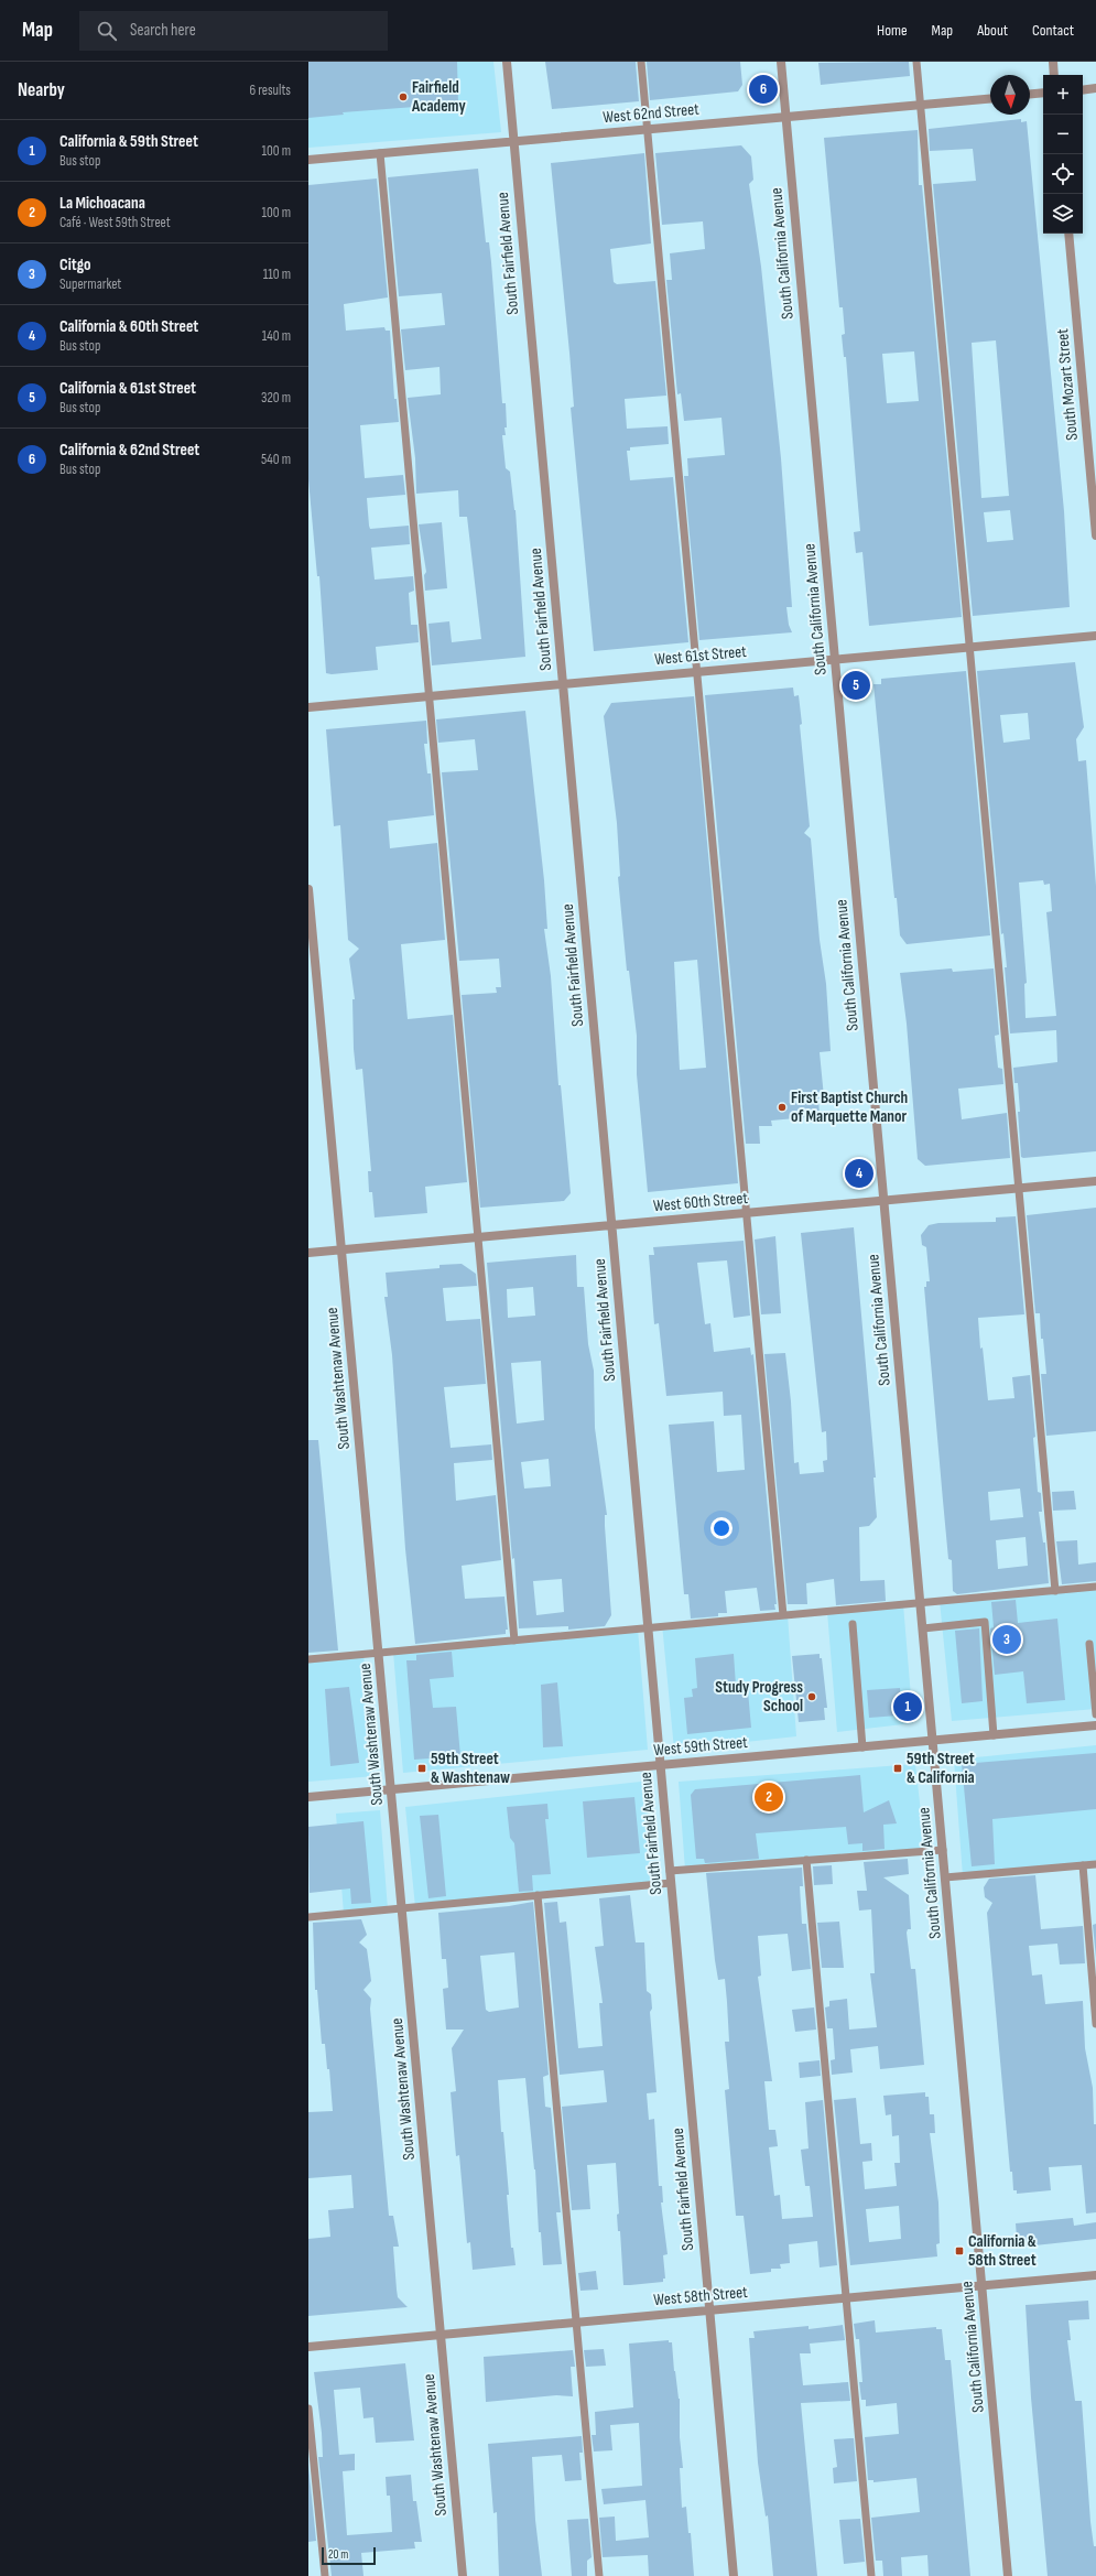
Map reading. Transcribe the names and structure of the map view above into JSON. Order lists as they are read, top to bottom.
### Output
{
  "streets": {
    "street": [
      "West 62nd Street",
      "South Fairfield Avenue",
      "South California Avenue",
      "South Mozart Street",
      "West 61st Street",
      "West 60th Street",
      "South Washtenaw Avenue",
      "West 59th Street",
      "West 58th Street"
    ]
  },
  "crossings": [
    ["West 62nd Street", "South Fairfield Avenue"],
    ["West 62nd Street", "South California Avenue"],
    ["South Fairfield Avenue", "West 61st Street"],
    ["South Fairfield Avenue", "West 60th Street"],
    ["South Fairfield Avenue", "West 59th Street"],
    ["South Fairfield Avenue", "West 58th Street"],
    ["South California Avenue", "West 61st Street"],
    ["South California Avenue", "West 60th Street"],
    ["South California Avenue", "West 59th Street"],
    ["South California Avenue", "West 58th Street"],
    ["West 60th Street", "South Washtenaw Avenue"],
    ["South Washtenaw Avenue", "West 59th Street"],
    ["South Washtenaw Avenue", "West 58th Street"]
  ],
  "places": {
    "other": ["Fairfield Academy", "First Baptist Church of Marquette Manor", "Study Progress School"],
    "transit": ["59th Street & Washtenaw", "59th Street & California", "California & 58th Street"]
  },
  "scale_bar": "20 m",
  "north": "bottom",
  "page": {
    "header": "Map",
    "search": "Search here",
    "nav": [
      "Home",
      "Map",
      "About",
      "Contact"
    ],
    "heading": ["Nearby", "6 results"],
    "pins": [
      "6",
      "5",
      "4",
      "3",
      "1",
      "2"
    ],
    "map_buttons": ["+", "−"],
    "list": [
      {
        "mark": "1",
        "name": "California & 59th Street",
        "note": "Bus stop",
        "value": "100 m"
      },
      {
        "mark": "2",
        "name": "La Michoacana",
        "note": "Café · West 59th Street",
        "value": "100 m"
      },
      {
        "mark": "3",
        "name": "Citgo",
        "note": "Supermarket",
        "value": "110 m"
      },
      {
        "mark": "4",
        "name": "California & 60th Street",
        "note": "Bus stop",
        "value": "140 m"
      },
      {
        "mark": "5",
        "name": "California & 61st Street",
        "note": "Bus stop",
        "value": "320 m"
      },
      {
        "mark": "6",
        "name": "California & 62nd Street",
        "note": "Bus stop",
        "value": "540 m"
      }
    ],
    "scale": "20 m"
  }
}
